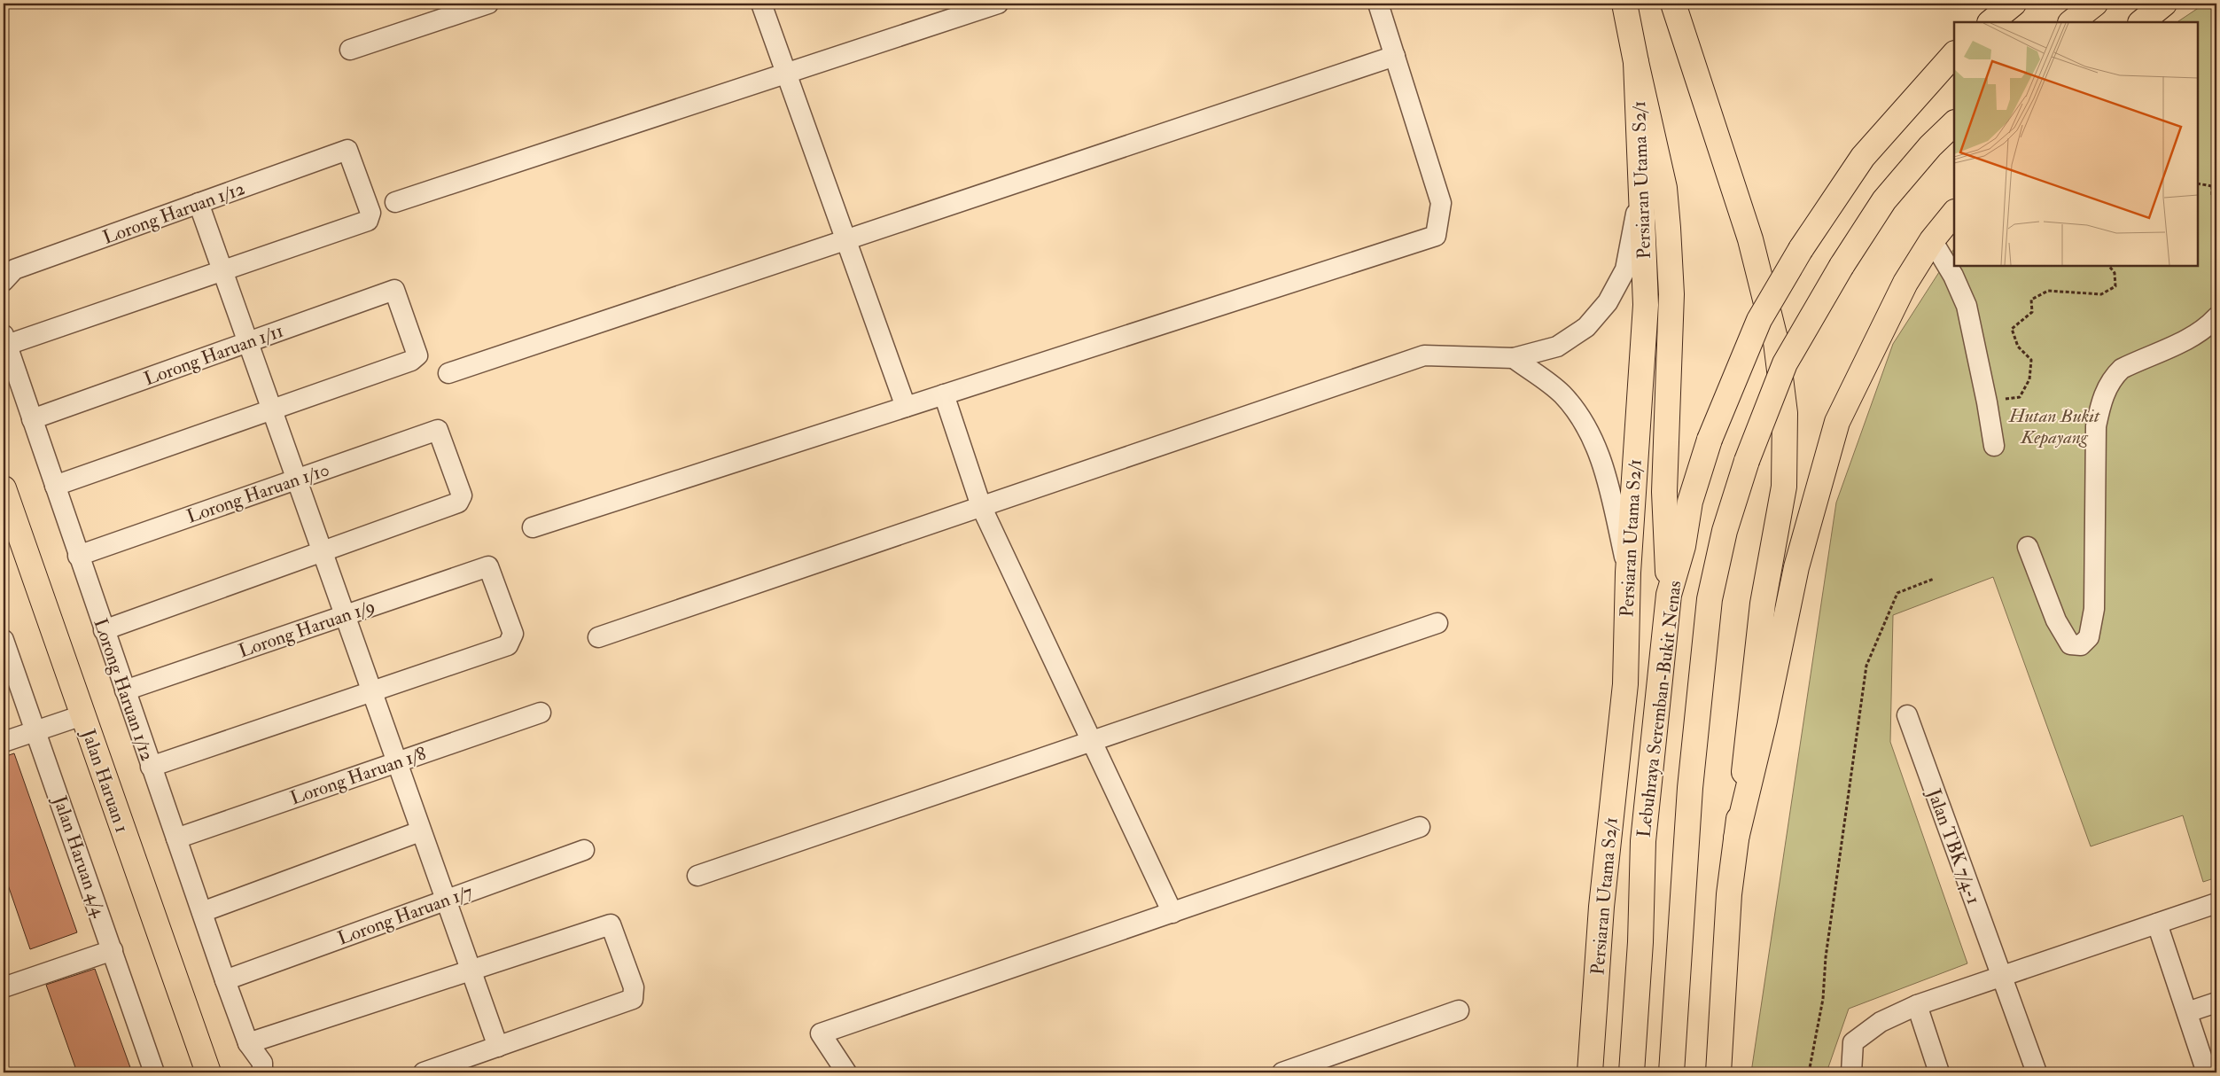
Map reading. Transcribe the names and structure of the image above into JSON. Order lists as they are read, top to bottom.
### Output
{
  "streets": {
    "main road": ["Persiaran Utama S2/1", "Lebuhraya Seremban-Bukit Nenas", "Jalan Haruan 1"],
    "street": [
      "Lorong Haruan 1/12",
      "Lorong Haruan 1/11",
      "Lorong Haruan 1/10",
      "Lorong Haruan 1/9",
      "Lorong Haruan 1/8",
      "Jalan TBK 7/4-1",
      "Jalan Haruan 4/4",
      "Lorong Haruan 1/7"
    ]
  },
  "crossings": [
    ["Lorong Haruan 1/12", "Lorong Haruan 1/11"],
    ["Lorong Haruan 1/12", "Lorong Haruan 1/10"],
    ["Lorong Haruan 1/12", "Lorong Haruan 1/9"],
    ["Lorong Haruan 1/12", "Lorong Haruan 1/8"],
    ["Lorong Haruan 1/12", "Lorong Haruan 1/7"]
  ],
  "parks": ["Hutan Bukit Kepayang"]
}
